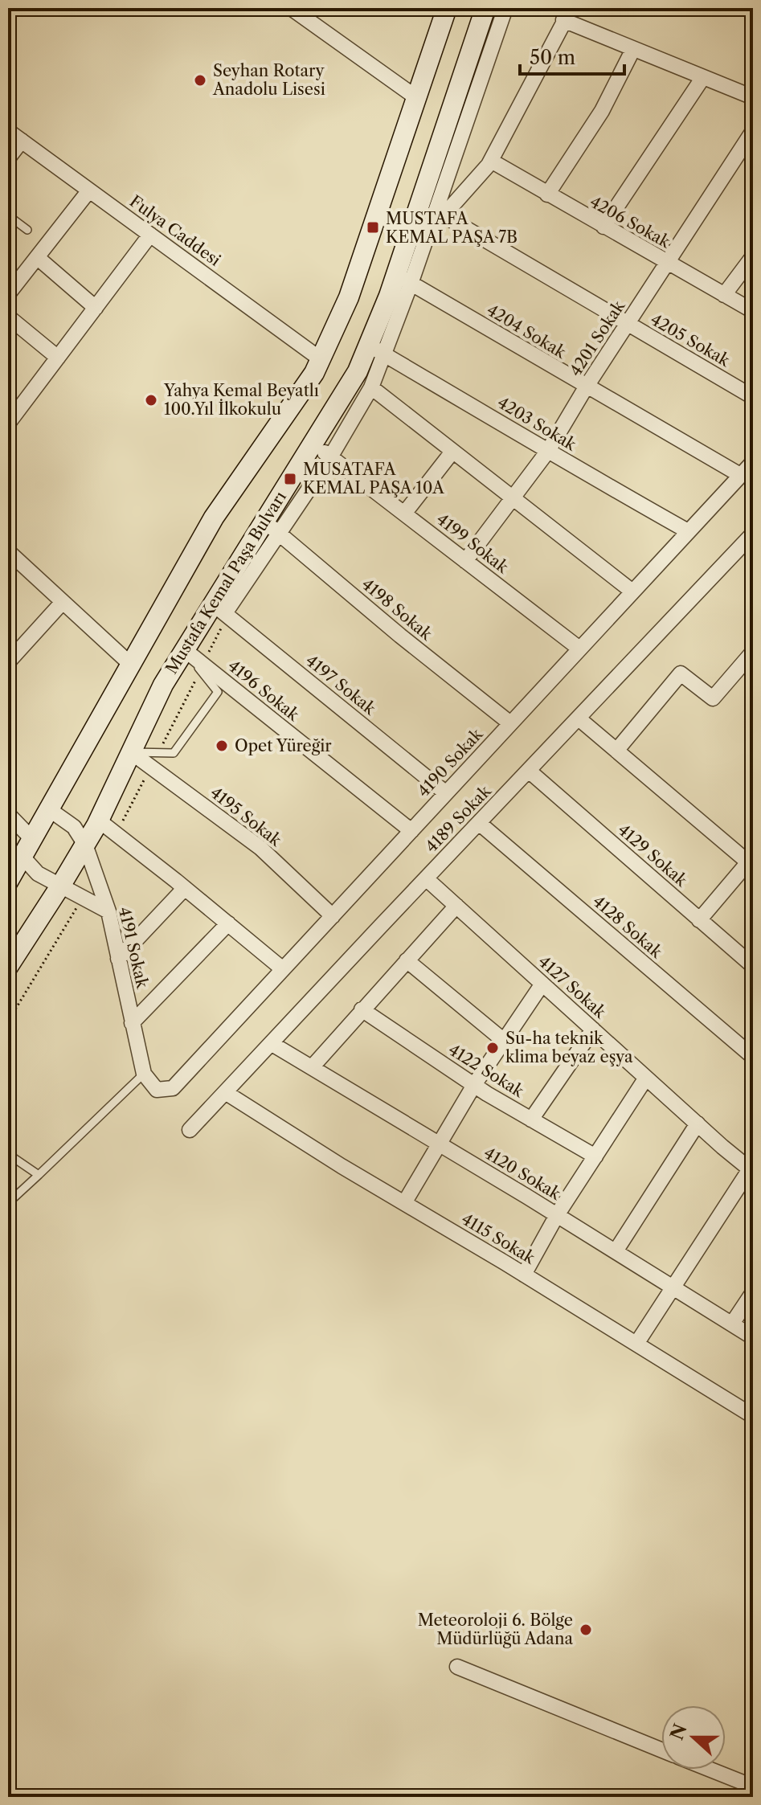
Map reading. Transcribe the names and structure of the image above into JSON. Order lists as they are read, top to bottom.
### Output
{
  "streets": {
    "main road": ["Mustafa Kemal Paşa Bulvarı"],
    "street": [
      "4206 Sokak",
      "Fulya Caddesi",
      "4204 Sokak",
      "4201 Sokak",
      "4205 Sokak",
      "4203 Sokak",
      "4199 Sokak",
      "4198 Sokak",
      "4197 Sokak",
      "4196 Sokak",
      "4190 Sokak",
      "4195 Sokak",
      "4189 Sokak",
      "4129 Sokak",
      "4128 Sokak",
      "4191 Sokak",
      "4127 Sokak",
      "4122 Sokak",
      "4120 Sokak",
      "4115 Sokak"
    ]
  },
  "crossings": [
    ["4206 Sokak", "4201 Sokak"],
    ["4204 Sokak", "4201 Sokak"],
    ["4204 Sokak", "Mustafa Kemal Paşa Bulvarı"],
    ["4204 Sokak", "4190 Sokak"],
    ["4201 Sokak", "4205 Sokak"],
    ["4201 Sokak", "4203 Sokak"],
    ["4201 Sokak", "4199 Sokak"],
    ["4205 Sokak", "Mustafa Kemal Paşa Bulvarı"],
    ["4203 Sokak", "Mustafa Kemal Paşa Bulvarı"],
    ["4203 Sokak", "4190 Sokak"],
    ["4199 Sokak", "Mustafa Kemal Paşa Bulvarı"],
    ["4199 Sokak", "4190 Sokak"],
    ["Mustafa Kemal Paşa Bulvarı", "4198 Sokak"],
    ["Mustafa Kemal Paşa Bulvarı", "4197 Sokak"],
    ["Mustafa Kemal Paşa Bulvarı", "4196 Sokak"],
    ["Mustafa Kemal Paşa Bulvarı", "4195 Sokak"],
    ["Mustafa Kemal Paşa Bulvarı", "4191 Sokak"],
    ["4198 Sokak", "4190 Sokak"],
    ["4197 Sokak", "4190 Sokak"],
    ["4196 Sokak", "4190 Sokak"],
    ["4190 Sokak", "4195 Sokak"],
    ["4190 Sokak", "4191 Sokak"],
    ["4189 Sokak", "4129 Sokak"],
    ["4189 Sokak", "4128 Sokak"],
    ["4189 Sokak", "4127 Sokak"],
    ["4189 Sokak", "4120 Sokak"],
    ["4189 Sokak", "4115 Sokak"]
  ],
  "places": {
    "other": [
      "Seyhan Rotary Anadolu Lisesi",
      "Yahya Kemal Beyatlı 100.Yıl İlkokulu",
      "Opet Yüreğir",
      "Su-ha teknik klima beyaz eşya",
      "Meteoroloji 6. Bölge Müdürlüğü Adana"
    ],
    "transit": ["MUSTAFA KEMAL PAŞA 7B", "MUSATAFA KEMAL PAŞA 10A"]
  },
  "scale_bar": "50 m",
  "north": "left"
}
